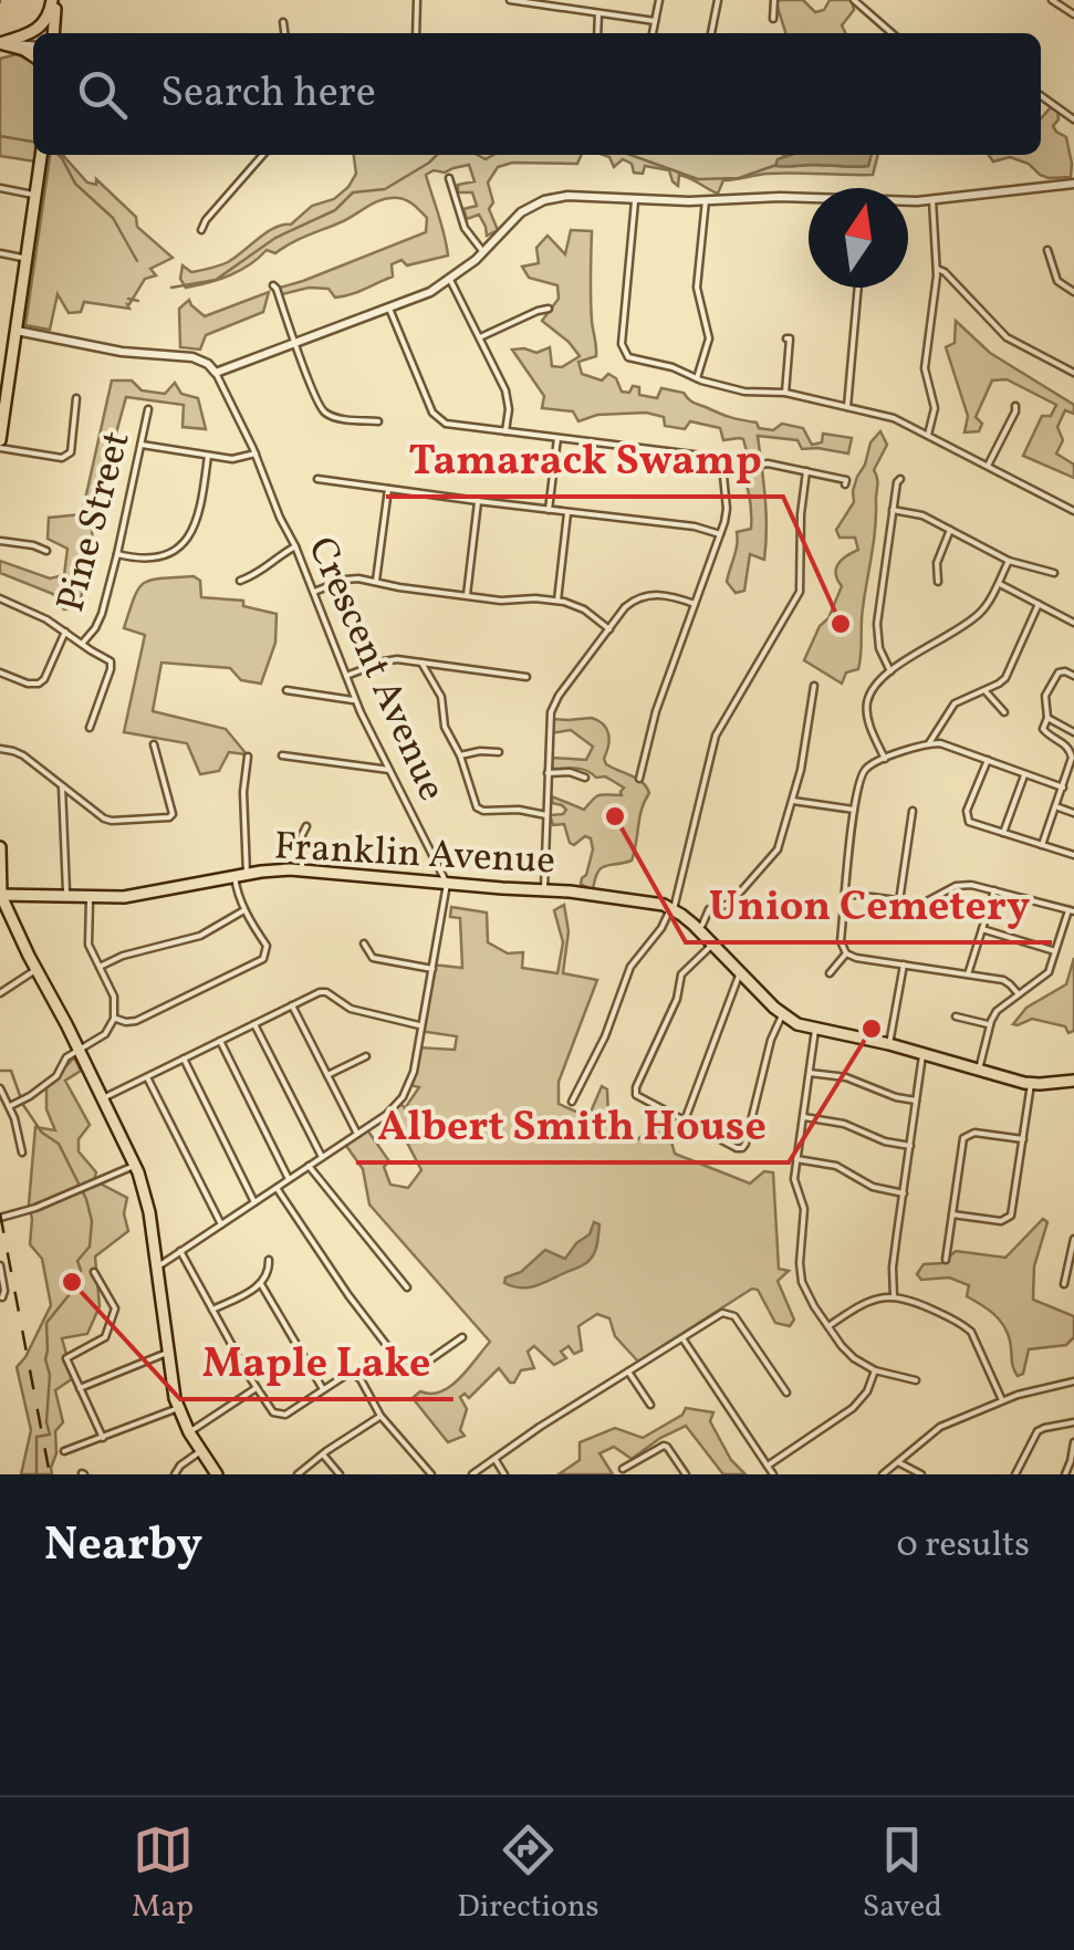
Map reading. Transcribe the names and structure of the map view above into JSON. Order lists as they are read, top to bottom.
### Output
{
  "streets": {
    "main road": ["Franklin Avenue"],
    "street": ["Pine Street", "Crescent Avenue"]
  },
  "crossings": [
    ["Crescent Avenue", "Franklin Avenue"]
  ],
  "places": [
    "Tamarack Swamp",
    "Union Cemetery",
    "Albert Smith House",
    "Maple Lake"
  ],
  "north": "top",
  "page": {
    "search": "Search here",
    "heading": ["Nearby", "0 results"],
    "nav": ["Map", "Directions", "Saved"]
  }
}
